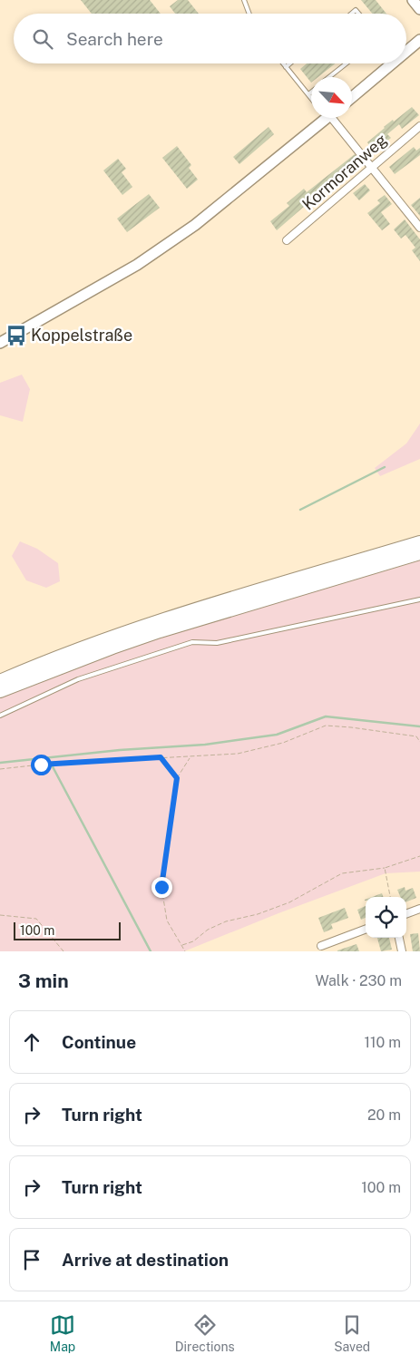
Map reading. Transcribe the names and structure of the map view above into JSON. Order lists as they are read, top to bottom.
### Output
{
  "streets": {
    "street": ["Kormoranweg"]
  },
  "places": {
    "bus stop": ["Koppelstraße"]
  },
  "scale_bar": "100 m",
  "north": "bottom right",
  "page": {
    "search": "Search here",
    "scale": "100 m",
    "heading": ["3 min", "Walk · 230 m"],
    "list": [
      ["Continue", "110 m"],
      ["Turn right", "20 m"],
      ["Turn right", "100 m"],
      "Arrive at destination"
    ],
    "nav": ["Map", "Directions", "Saved"]
  }
}
